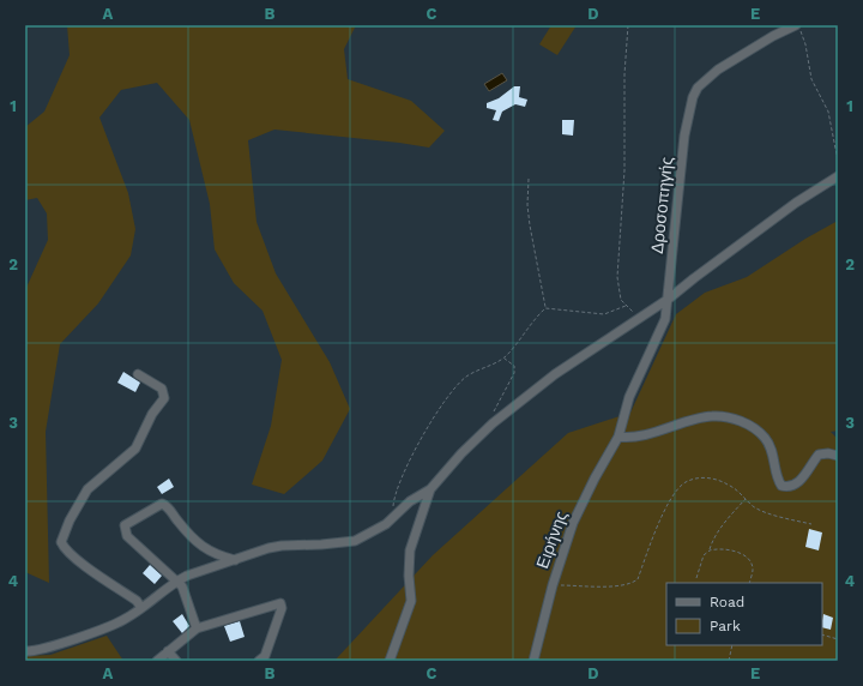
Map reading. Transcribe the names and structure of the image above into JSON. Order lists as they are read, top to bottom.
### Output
{
  "streets": {
    "street": ["Δροσοπηγής", "Ειρήνης"]
  },
  "crossings": [
    ["Δροσοπηγής", "Ειρήνης"]
  ],
  "legend": ["Road", "Park"],
  "grid": {
    "columns": [
      "A",
      "B",
      "C",
      "D",
      "E"
    ],
    "rows": [
      "1",
      "2",
      "3",
      "4"
    ]
  }
}
